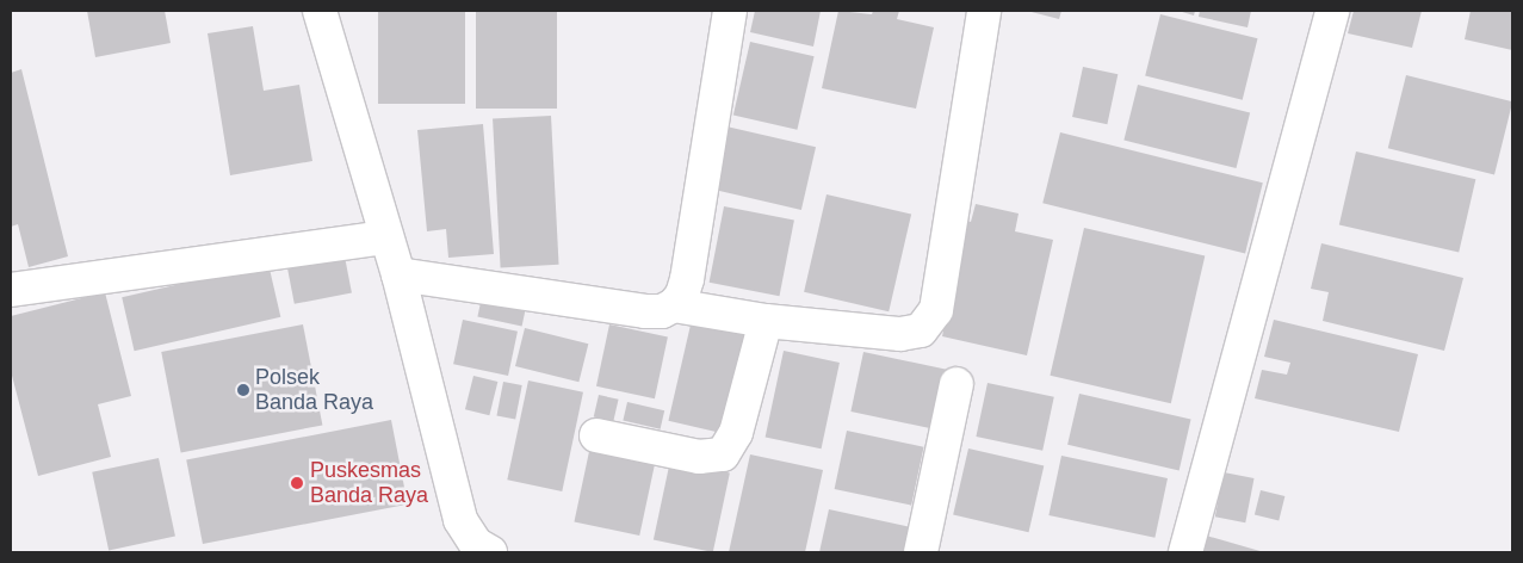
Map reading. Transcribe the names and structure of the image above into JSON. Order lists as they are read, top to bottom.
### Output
{
  "places": ["Polsek Banda Raya", "Puskesmas Banda Raya"]
}
